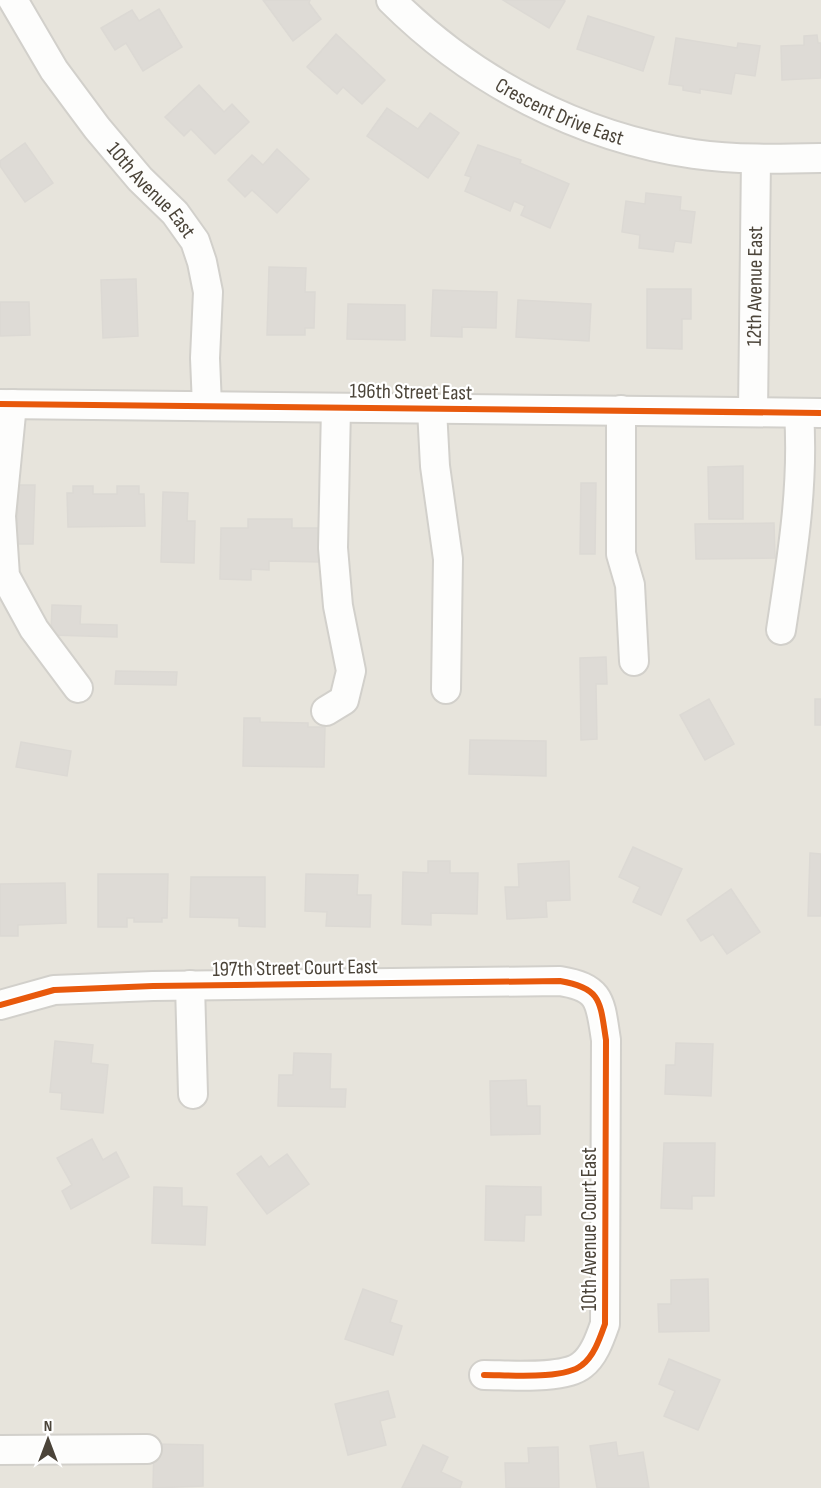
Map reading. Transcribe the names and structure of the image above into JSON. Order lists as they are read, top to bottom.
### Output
{
  "streets": {
    "street": [
      "Crescent Drive East",
      "10th Avenue East",
      "12th Avenue East",
      "196th Street East",
      "197th Street Court East",
      "10th Avenue Court East"
    ]
  },
  "crossings": [
    ["Crescent Drive East", "12th Avenue East"],
    ["10th Avenue East", "196th Street East"],
    ["12th Avenue East", "196th Street East"],
    ["197th Street Court East", "10th Avenue Court East"]
  ],
  "north": "top"
}
